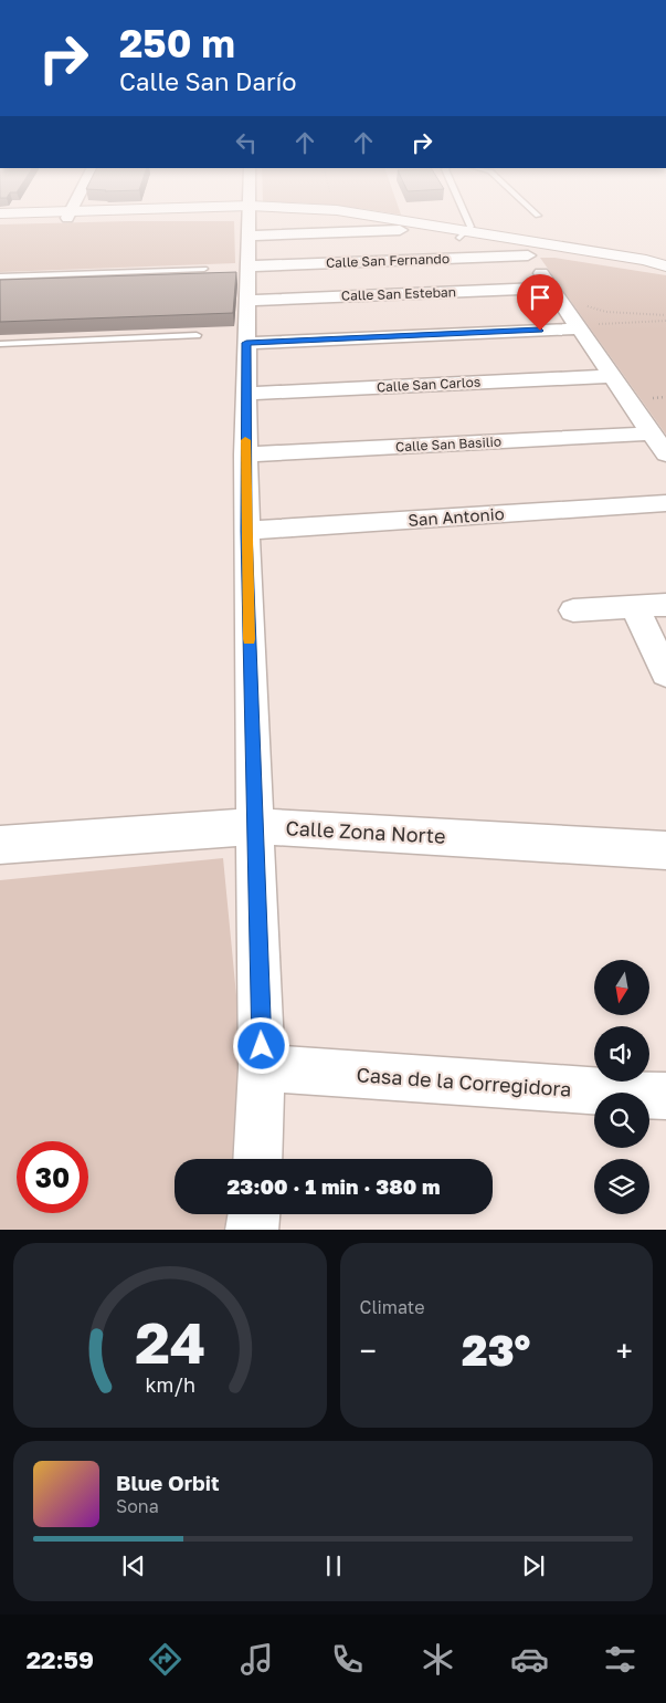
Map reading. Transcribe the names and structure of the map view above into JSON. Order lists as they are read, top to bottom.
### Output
{
  "streets": {
    "street": [
      "Calle San Fernando",
      "Calle San Esteban",
      "Calle San Carlos",
      "Calle San Basilio",
      "San Antonio",
      "Calle Zona Norte",
      "Casa de la Corregidora"
    ]
  },
  "north": "bottom",
  "page": {
    "turn": ["250 m", "Calle San Darío"],
    "limit": "30",
    "trip": "23:00 · 1 min · 380 m",
    "tile": "Climate",
    "heat": ["−", "23°", "+"],
    "song": ["Blue Orbit", "Sona"],
    "tabs": "22:59",
    "gauge": ["24", "km/h"]
  }
}
